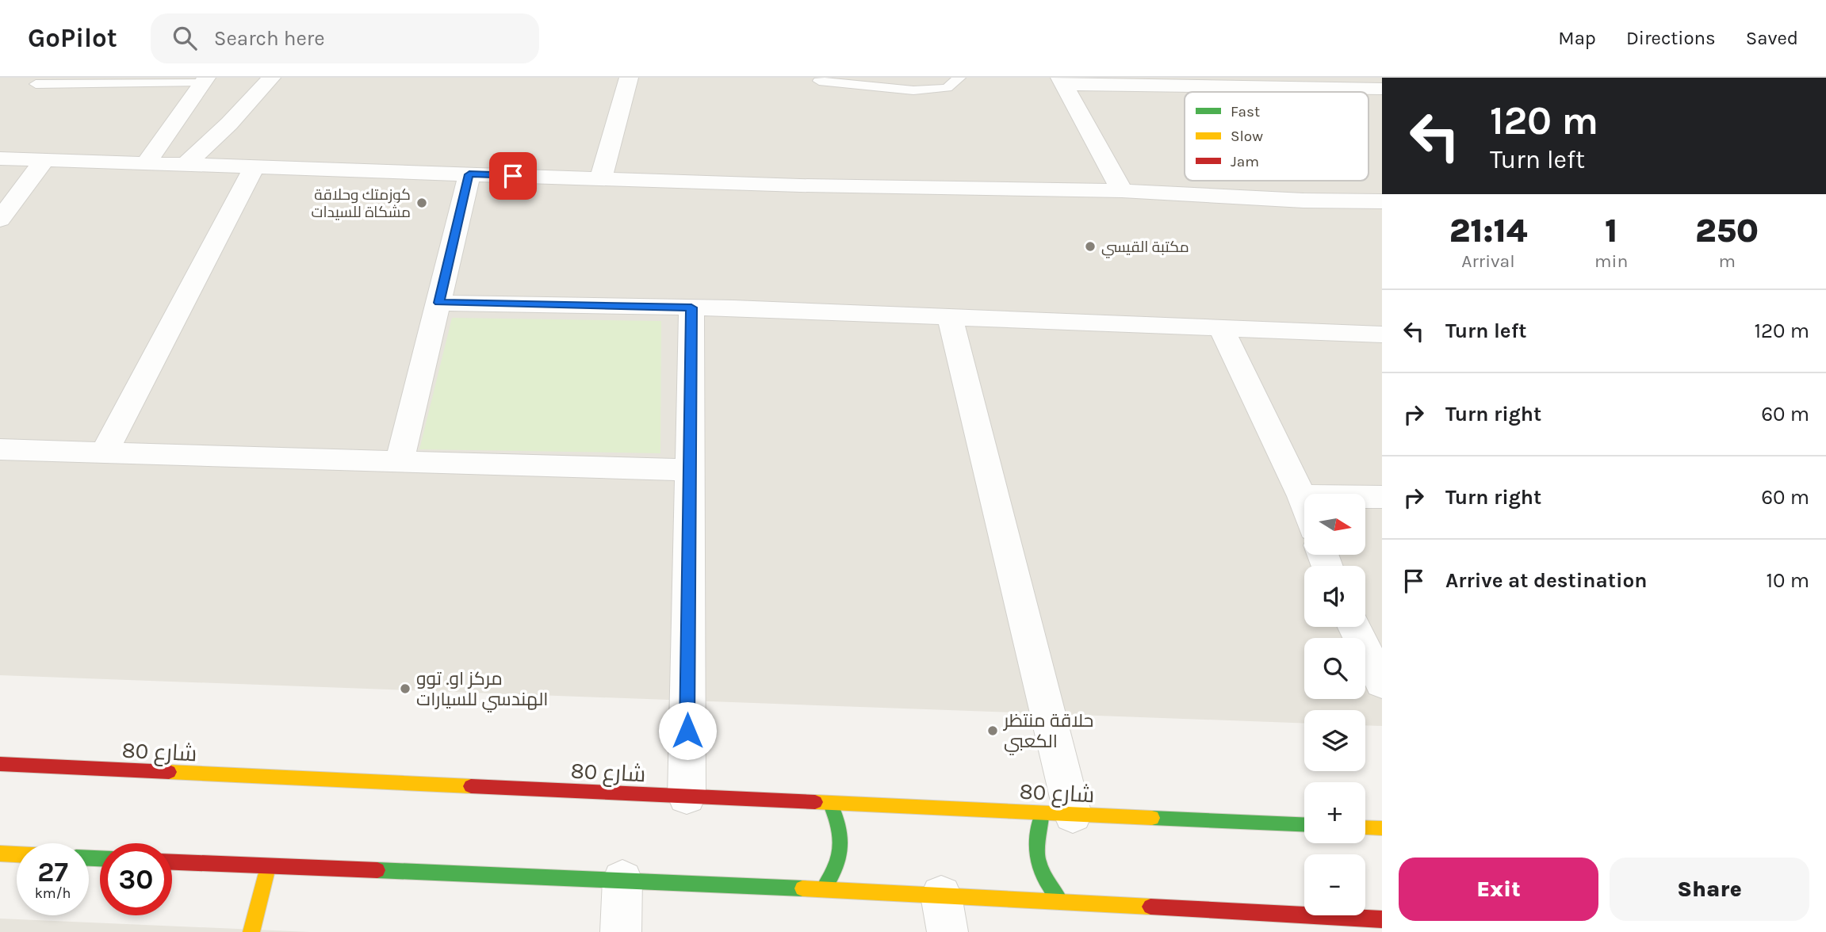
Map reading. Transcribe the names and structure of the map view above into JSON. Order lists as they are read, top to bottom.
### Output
{
  "streets": {
    "main road": ["شارع 80"]
  },
  "places": [
    "كوزمتك وحلاقة مشكاة للسيدات",
    "مكتبة القيسي",
    "مركز او. توو الهندسي للسيارات",
    "حلاقة منتظر الكعبي"
  ],
  "legend": ["Fast", "Slow", "Jam"],
  "north": "right",
  "page": {
    "header": "GoPilot",
    "search": "Search here",
    "nav": ["Map", "Directions", "Saved"],
    "turn": ["120 m", "Turn left"],
    "eta": [
      "21:14",
      "Arrival",
      "1",
      "min",
      "250",
      "m"
    ],
    "list": [
      {
        "name": "Turn left",
        "value": "120 m"
      },
      {
        "name": "Turn right",
        "value": "60 m"
      },
      {
        "name": "Turn right",
        "value": "60 m"
      },
      {
        "name": "Arrive at destination",
        "value": "10 m"
      }
    ],
    "map_buttons": ["+", "−"],
    "speed": "27 km/h",
    "limit": "30",
    "buttons": ["Exit", "Share"]
  }
}
